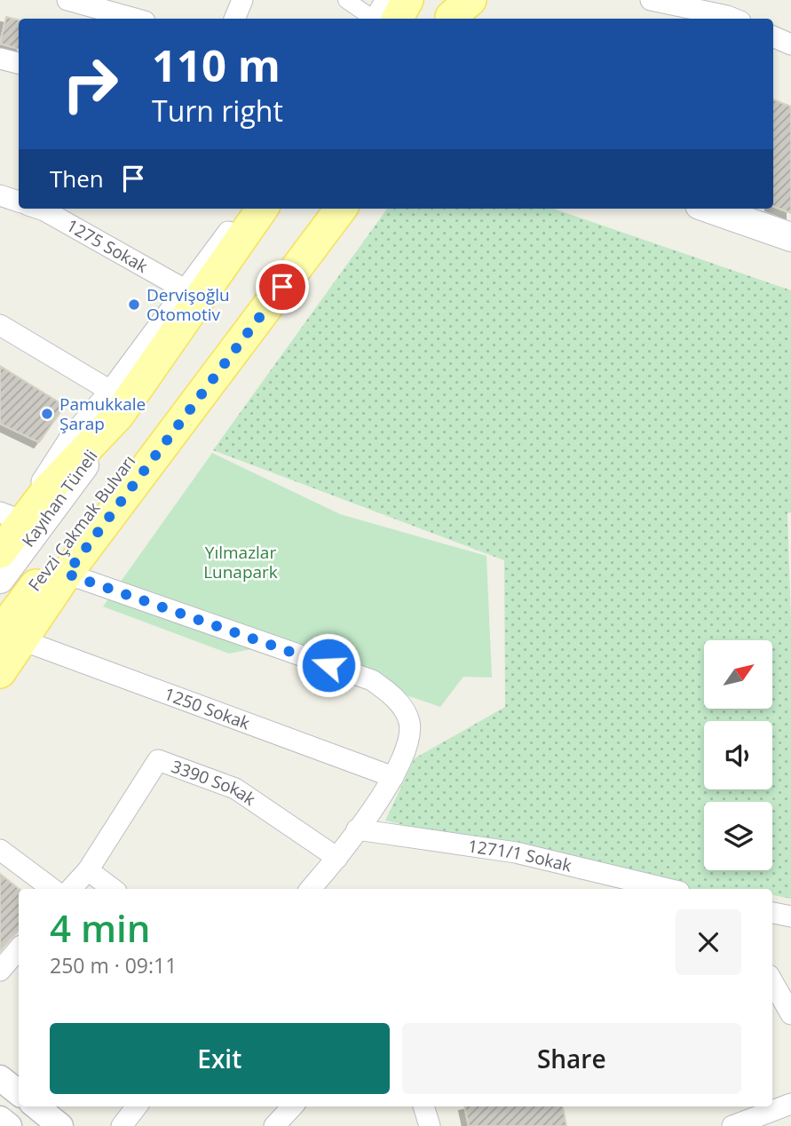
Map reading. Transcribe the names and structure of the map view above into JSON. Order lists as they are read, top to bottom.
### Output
{
  "streets": {
    "main road": ["Kayıhan Tüneli", "Fevzi Çakmak Bulvarı"],
    "street": [
      "1275 Sokak",
      "1250 Sokak",
      "3390 Sokak",
      "1271/1 Sokak"
    ]
  },
  "crossings": [
    ["Fevzi Çakmak Bulvarı", "1250 Sokak"]
  ],
  "parks": ["Yılmazlar Lunapark"],
  "places": ["Dervişoğlu Otomotiv", "Pamukkale Şarap"],
  "north": "top right",
  "page": {
    "turn": ["110 m", "Turn right"],
    "then": "Then",
    "heading": ["4 min", "250 m · 09:11"],
    "buttons": ["Exit", "Share"]
  }
}
